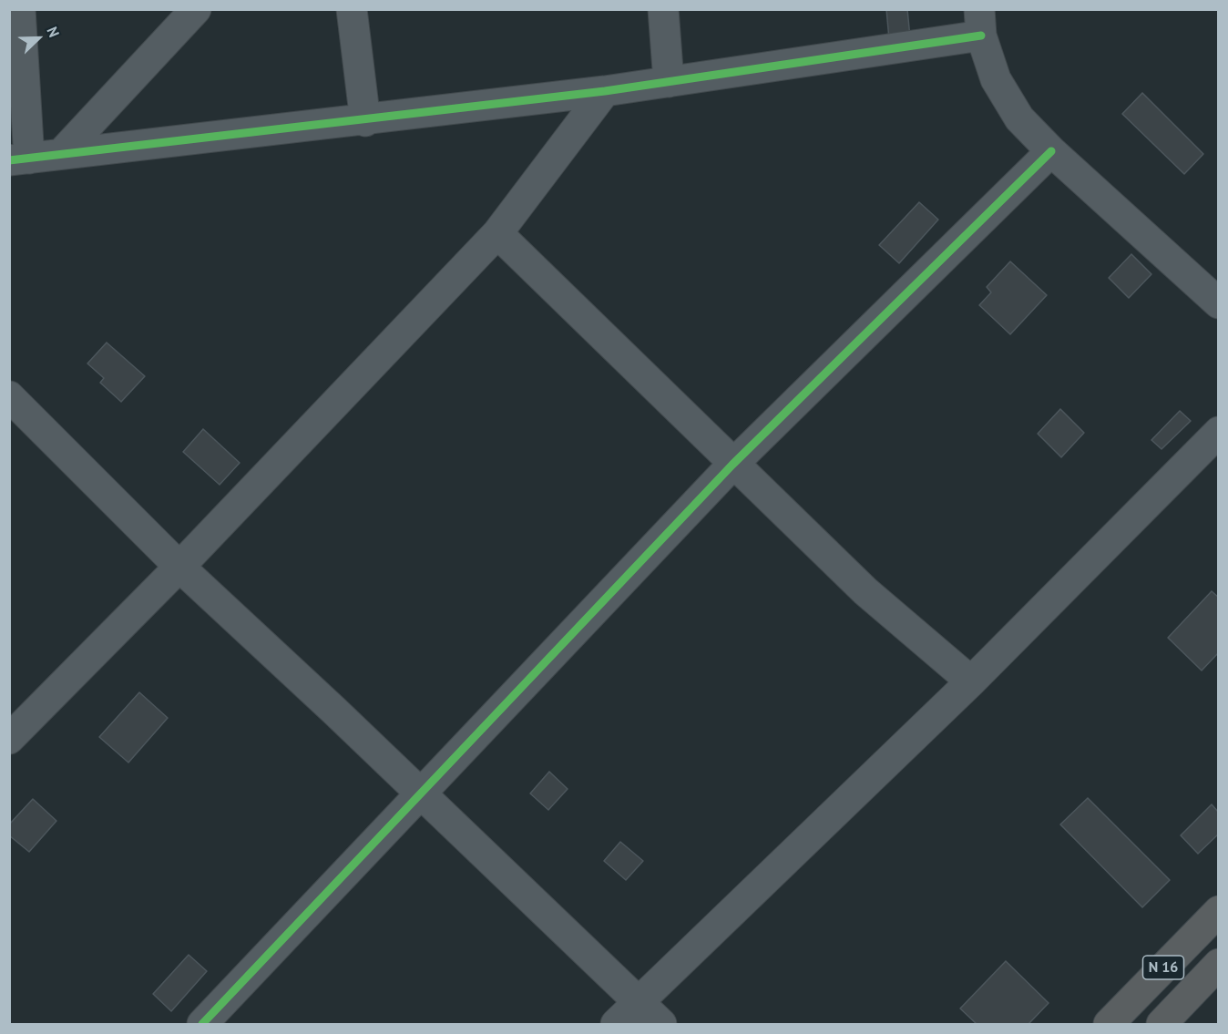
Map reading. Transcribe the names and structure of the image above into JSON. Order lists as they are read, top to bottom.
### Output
{
  "streets": {
    "highway": ["N 16"]
  },
  "north": "top right"
}
